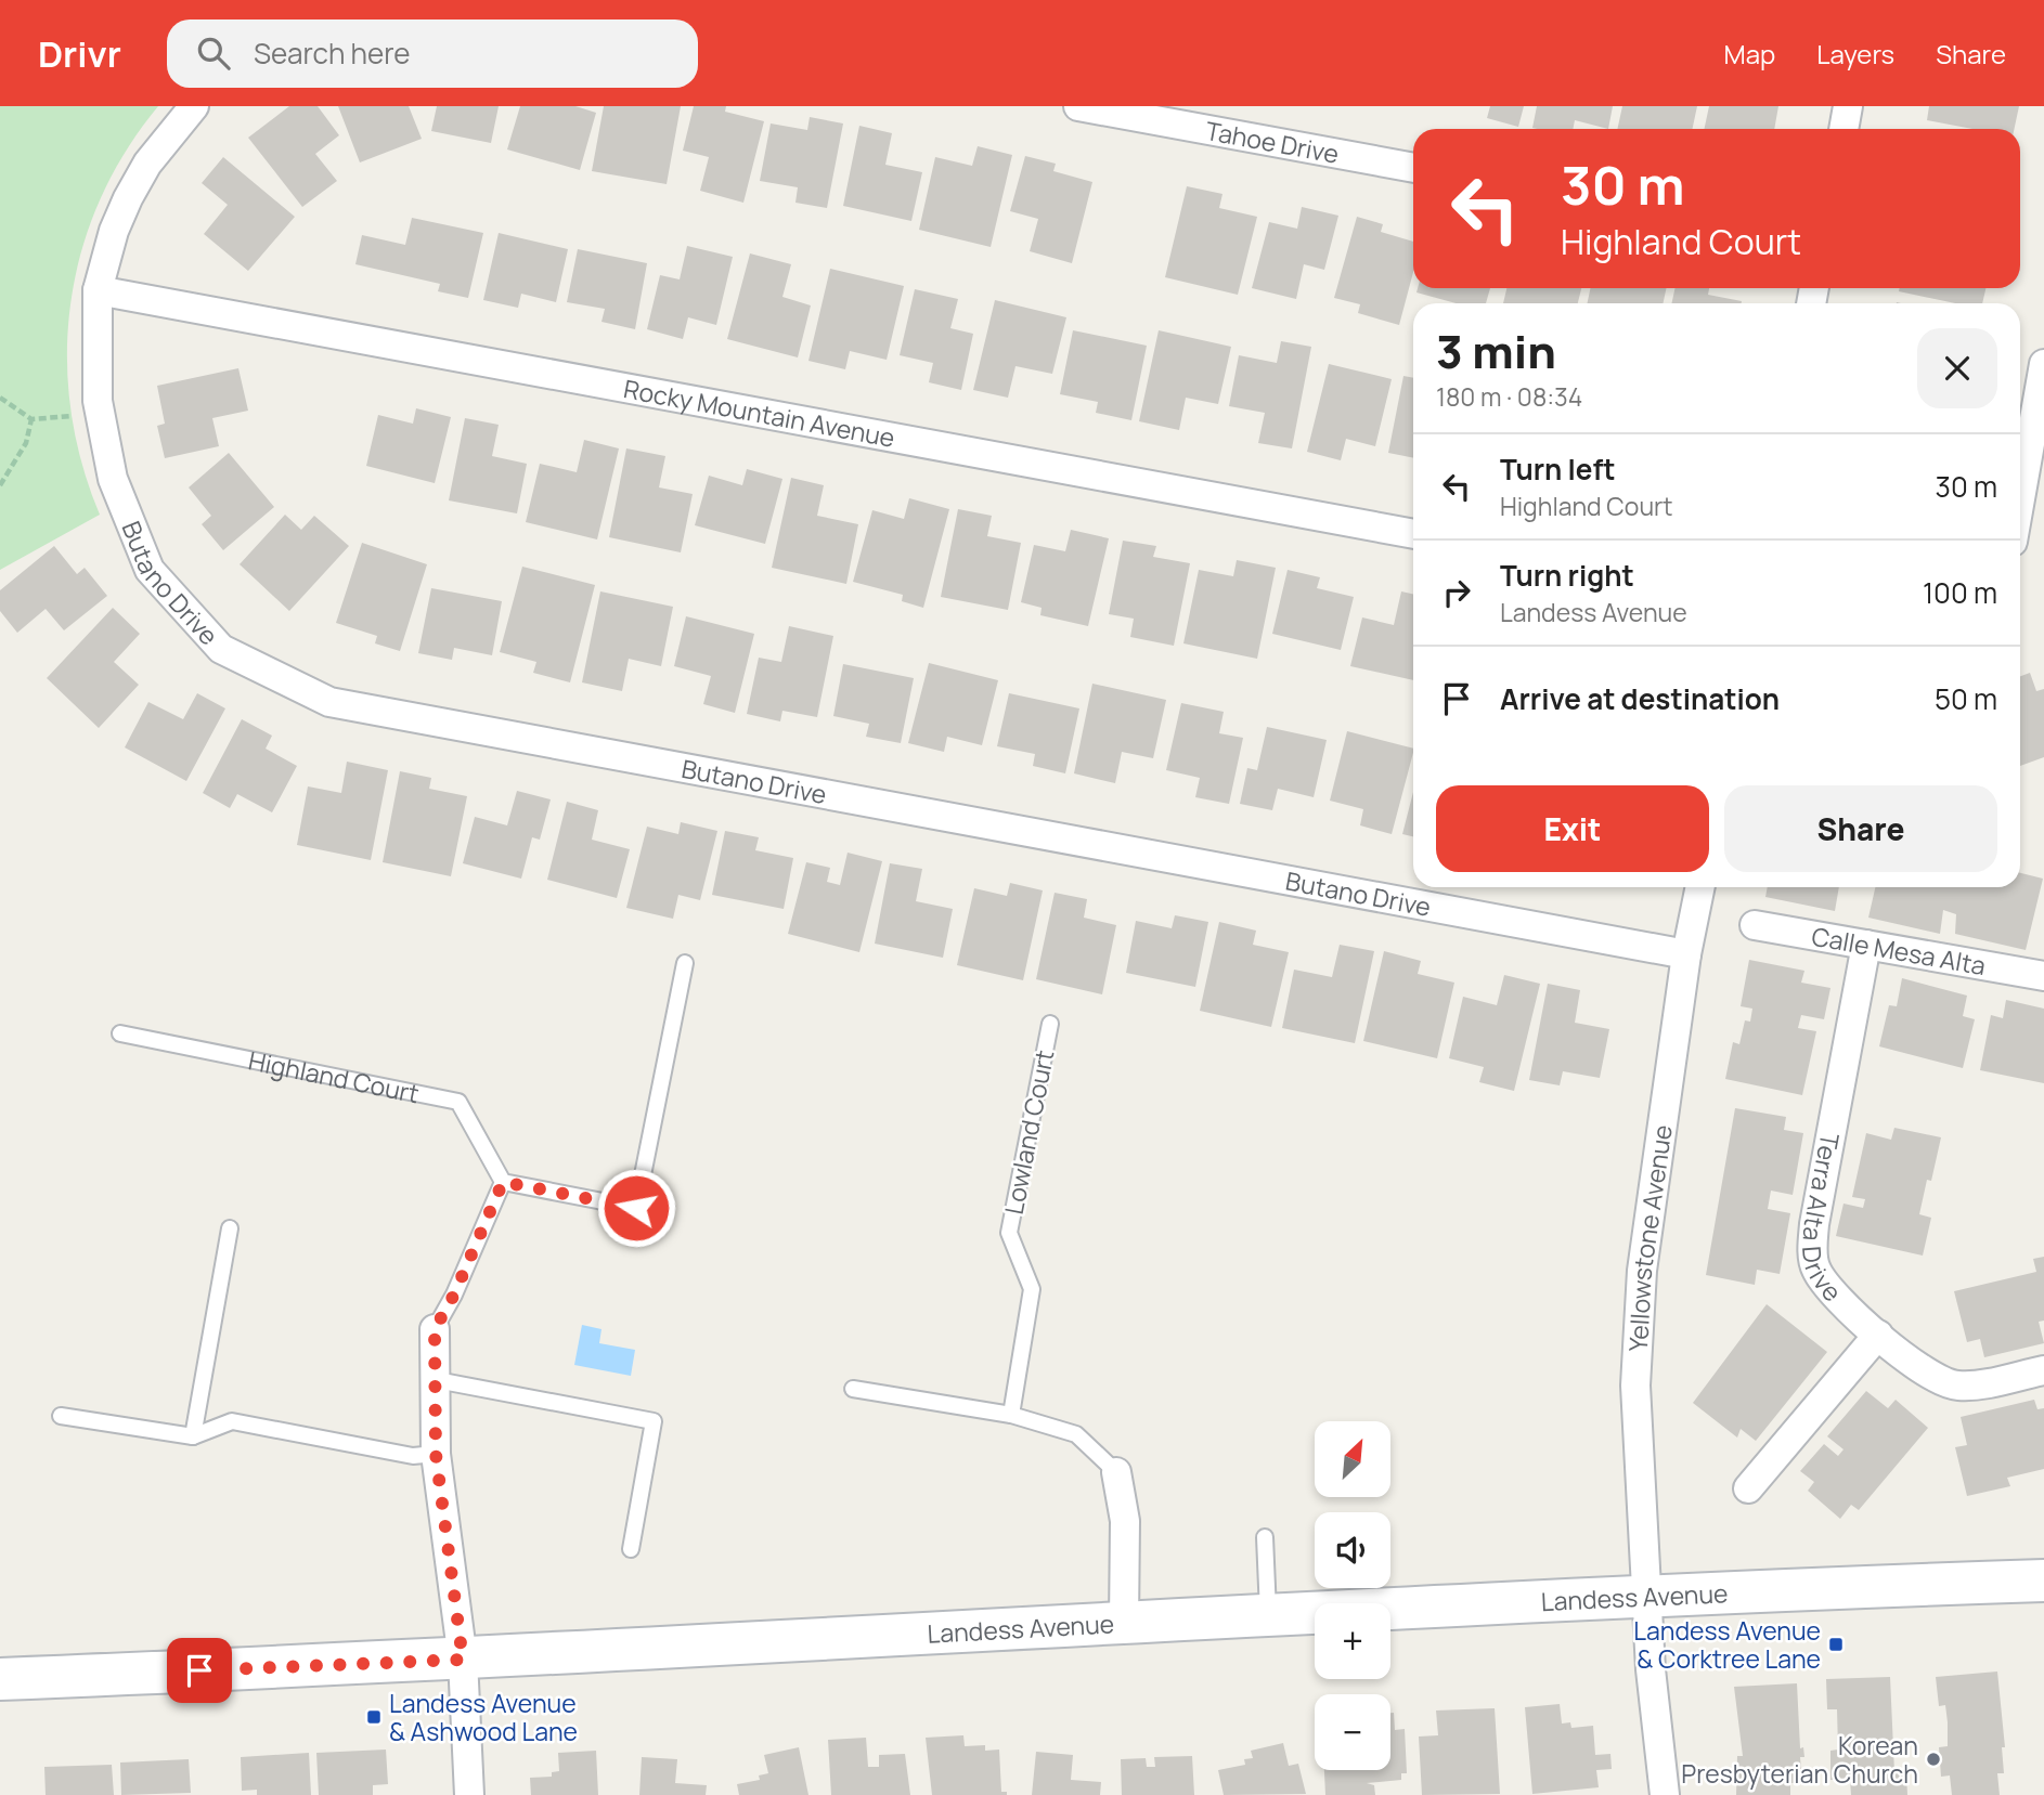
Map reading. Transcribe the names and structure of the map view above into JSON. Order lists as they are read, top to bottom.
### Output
{
  "streets": {
    "main road": ["Landess Avenue"],
    "street": [
      "Tahoe Drive",
      "Rocky Mountain Avenue",
      "Butano Drive",
      "Calle Mesa Alta",
      "Terra Alta Drive",
      "Yellowstone Avenue"
    ],
    "lane": ["Highland Court", "Lowland Court"]
  },
  "crossings": [
    ["Rocky Mountain Avenue", "Butano Drive"],
    ["Butano Drive", "Yellowstone Avenue"],
    ["Calle Mesa Alta", "Terra Alta Drive"],
    ["Yellowstone Avenue", "Landess Avenue"]
  ],
  "places": {
    "transit": ["Landess Avenue & Corktree Lane", "Landess Avenue & Ashwood Lane"],
    "other": ["Korean Presbyterian Church"]
  },
  "north": "top right",
  "page": {
    "header": "Drivr",
    "search": "Search here",
    "nav": ["Map", "Layers", "Share"],
    "turn": ["30 m", "Highland Court"],
    "heading": ["3 min", "180 m · 08:34"],
    "list": [
      {
        "name": "Turn left",
        "note": "Highland Court",
        "value": "30 m"
      },
      {
        "name": "Turn right",
        "note": "Landess Avenue",
        "value": "100 m"
      },
      {
        "name": "Arrive at destination",
        "value": "50 m"
      }
    ],
    "buttons": ["Exit", "Share"],
    "map_buttons": ["+", "−"]
  }
}
